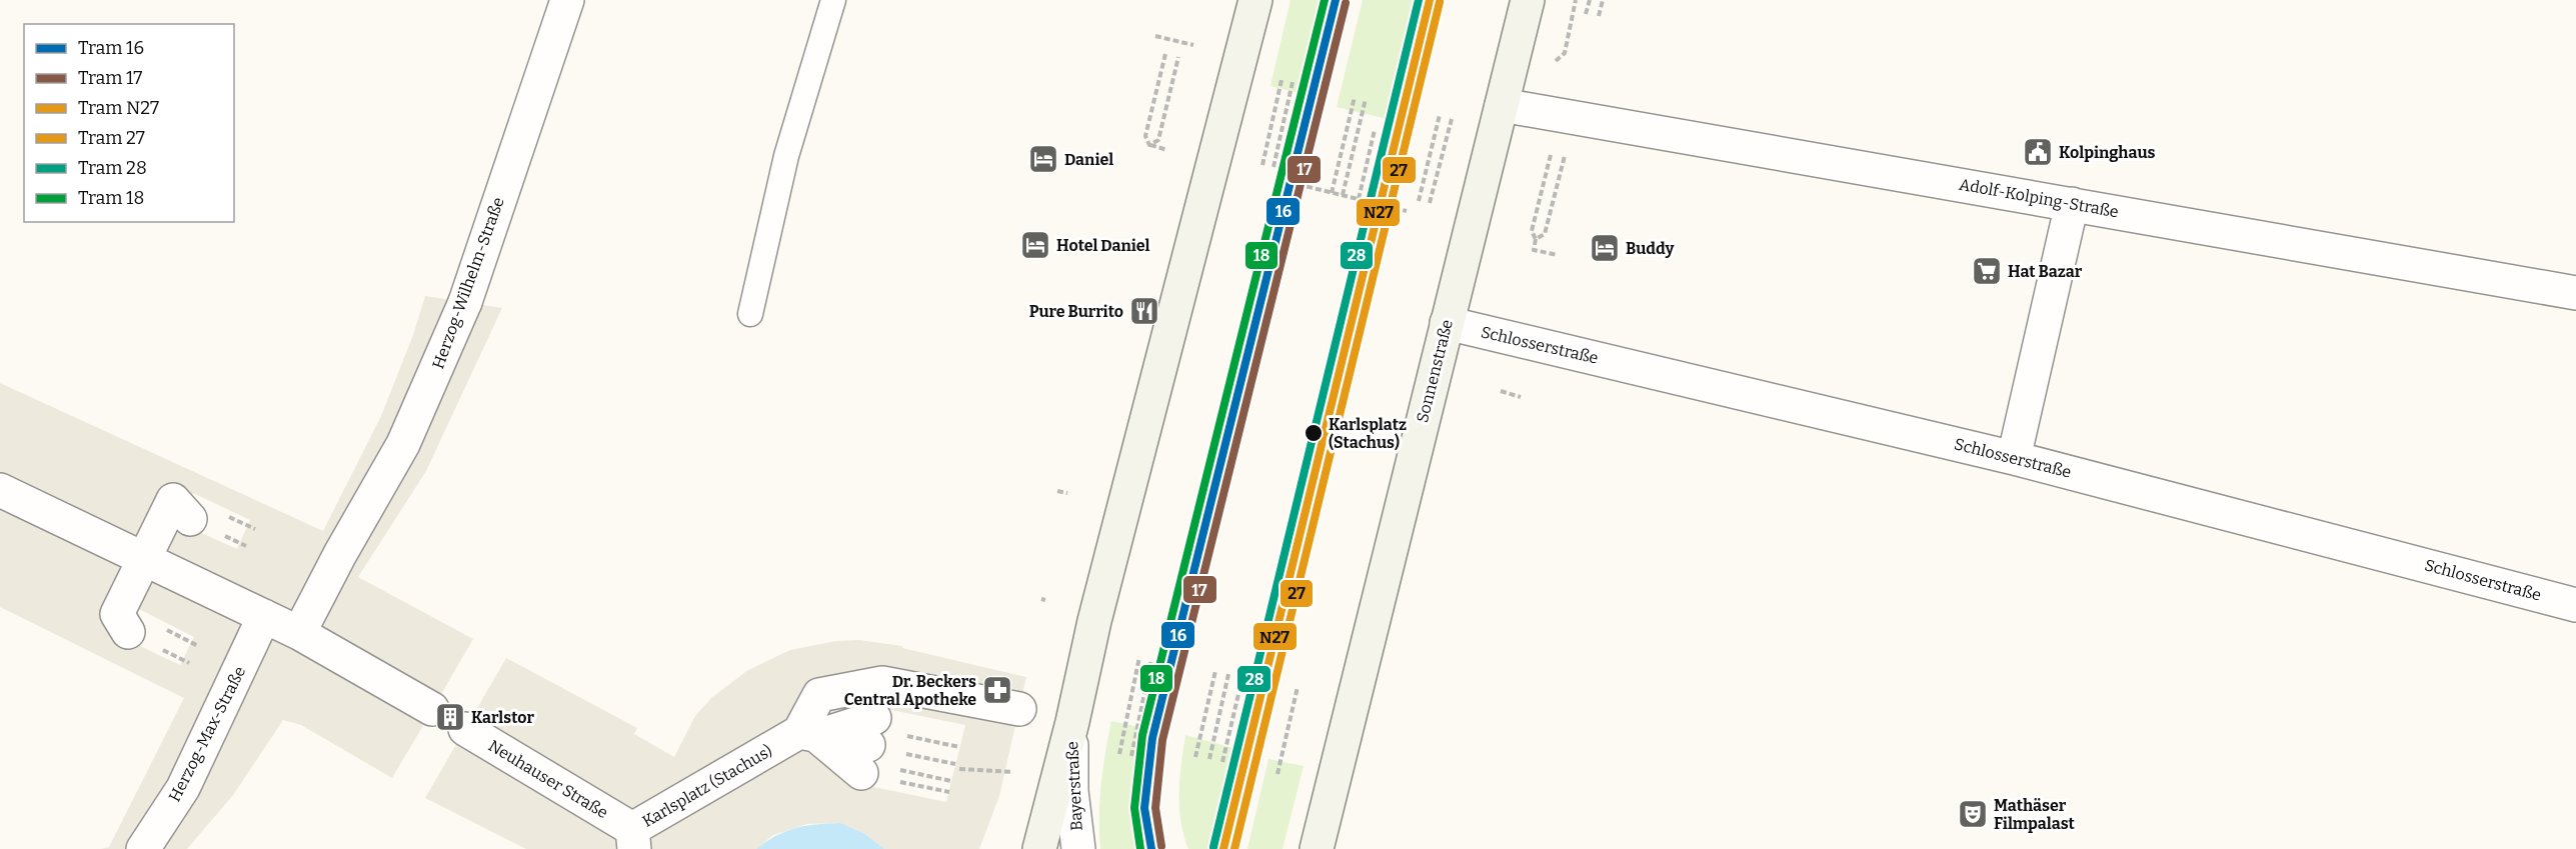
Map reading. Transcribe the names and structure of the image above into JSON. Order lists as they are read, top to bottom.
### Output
{
  "streets": {
    "main road": ["Sonnenstraße"],
    "street": [
      "Adolf-Kolping-Straße",
      "Herzog-Wilhelm-Straße",
      "Schlosserstraße",
      "Herzog-Max-Straße",
      "Neuhauser Straße",
      "Karlsplatz (Stachus)",
      "Bayerstraße"
    ]
  },
  "crossings": [
    ["Adolf-Kolping-Straße", "Sonnenstraße"],
    ["Schlosserstraße", "Sonnenstraße"],
    ["Neuhauser Straße", "Karlsplatz (Stachus)"]
  ],
  "places": {
    "public building": ["Kolpinghaus"],
    "hotel": ["Daniel", "Hotel Daniel", "Buddy"],
    "supermarket": ["Hat Bazar"],
    "restaurant": ["Pure Burrito"],
    "other": ["Karlsplatz (Stachus)"],
    "pharmacy": ["Dr. Beckers Central Apotheke"],
    "building": ["Karlstor"],
    "theatre": ["Mathäser Filmpalast"]
  },
  "lines": [
    "tram line 16",
    "tram line N27",
    "tram line 28",
    "tram line 18",
    "tram line 27",
    "tram line 17"
  ],
  "legend": [
    "Tram 16",
    "Tram 17",
    "Tram N27",
    "Tram 27",
    "Tram 28",
    "Tram 18"
  ]
}
